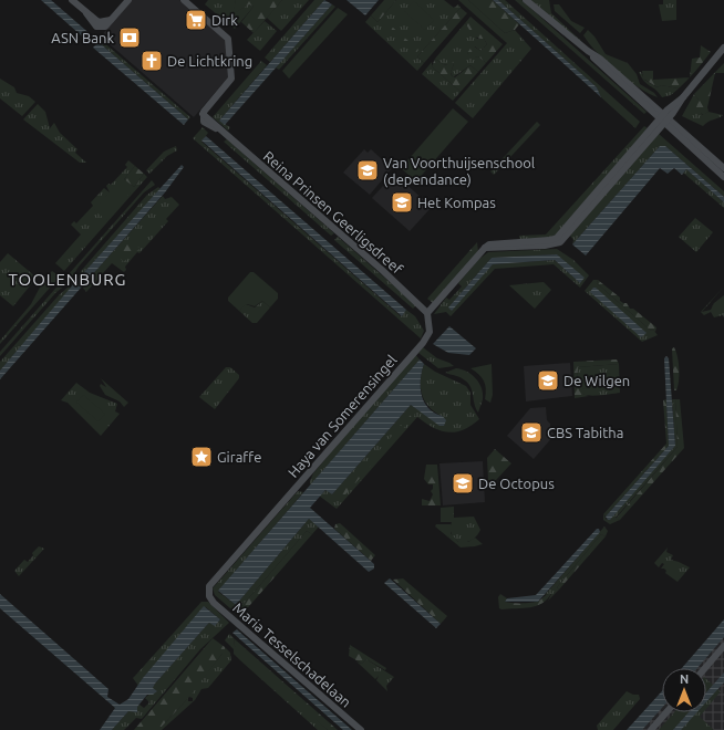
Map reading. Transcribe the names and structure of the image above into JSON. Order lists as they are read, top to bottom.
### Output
{
  "streets": {
    "street": ["Reina Prinsen Geerligsdreef", "Haya van Somerensingel", "Maria Tesselschadelaan"]
  },
  "crossings": [
    ["Reina Prinsen Geerligsdreef", "Haya van Somerensingel"],
    ["Haya van Somerensingel", "Maria Tesselschadelaan"]
  ],
  "districts": ["TOOLENBURG"],
  "places": {
    "supermarket": ["Dirk"],
    "bank": ["ASN Bank"],
    "church": ["De Lichtkring"],
    "school or university": [
      "Van Voorthuijsenschool (dependance)",
      "Het Kompas",
      "De Wilgen",
      "CBS Tabitha",
      "De Octopus"
    ],
    "place": ["Giraffe"]
  },
  "north": "top"
}
